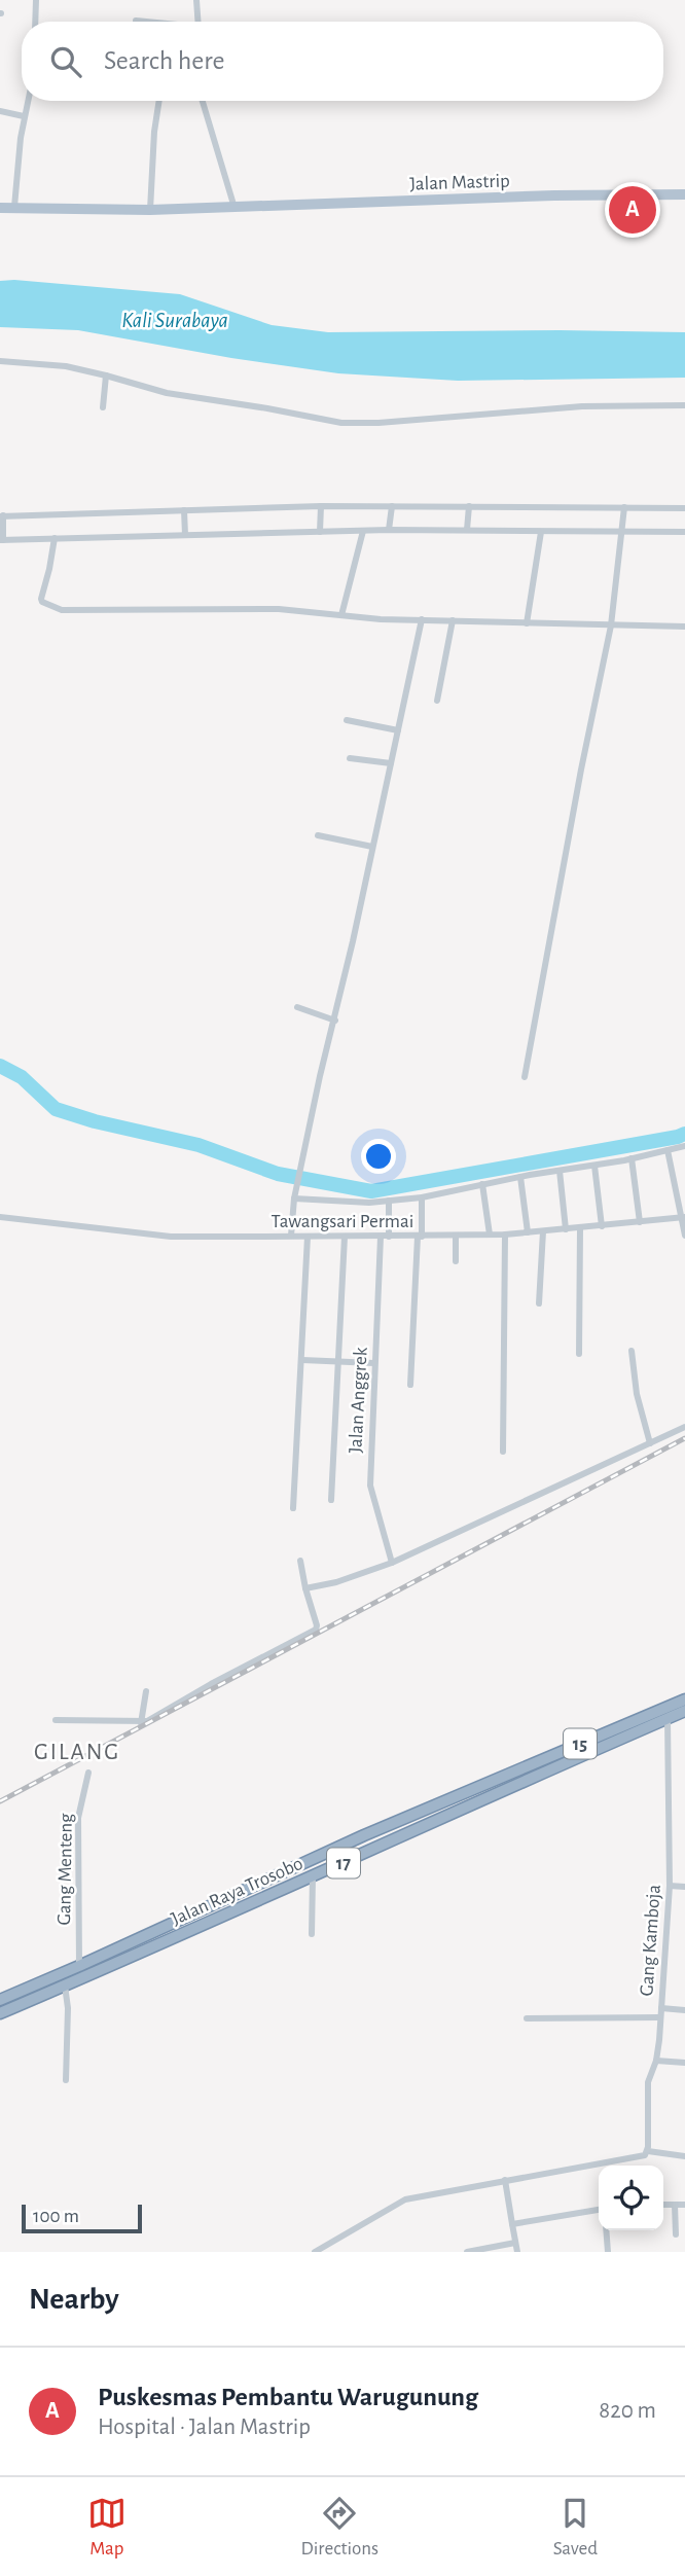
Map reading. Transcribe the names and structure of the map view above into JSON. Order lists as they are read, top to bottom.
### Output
{
  "streets": {
    "highway": ["15", "17", "Jalan Raya Trosobo"],
    "main road": ["Jalan Mastrip"],
    "street": [
      "Tawangsari Permai",
      "Jalan Anggrek",
      "Gang Menteng",
      "Gang Kamboja"
    ]
  },
  "crossings": [
    ["Tawangsari Permai", "Jalan Anggrek"],
    ["Gang Menteng", "Jalan Raya Trosobo"],
    ["Jalan Raya Trosobo", "Gang Kamboja"]
  ],
  "districts": ["GILANG"],
  "water": ["Kali Surabaya"],
  "scale_bar": "100 m",
  "page": {
    "search": "Search here",
    "pins": "A",
    "scale": "100 m",
    "heading": "Nearby",
    "list": [
      {
        "mark": "A",
        "name": "Puskesmas Pembantu Warugunung",
        "note": "Hospital · Jalan Mastrip",
        "value": "820 m"
      }
    ],
    "nav": ["Map", "Directions", "Saved"]
  }
}
